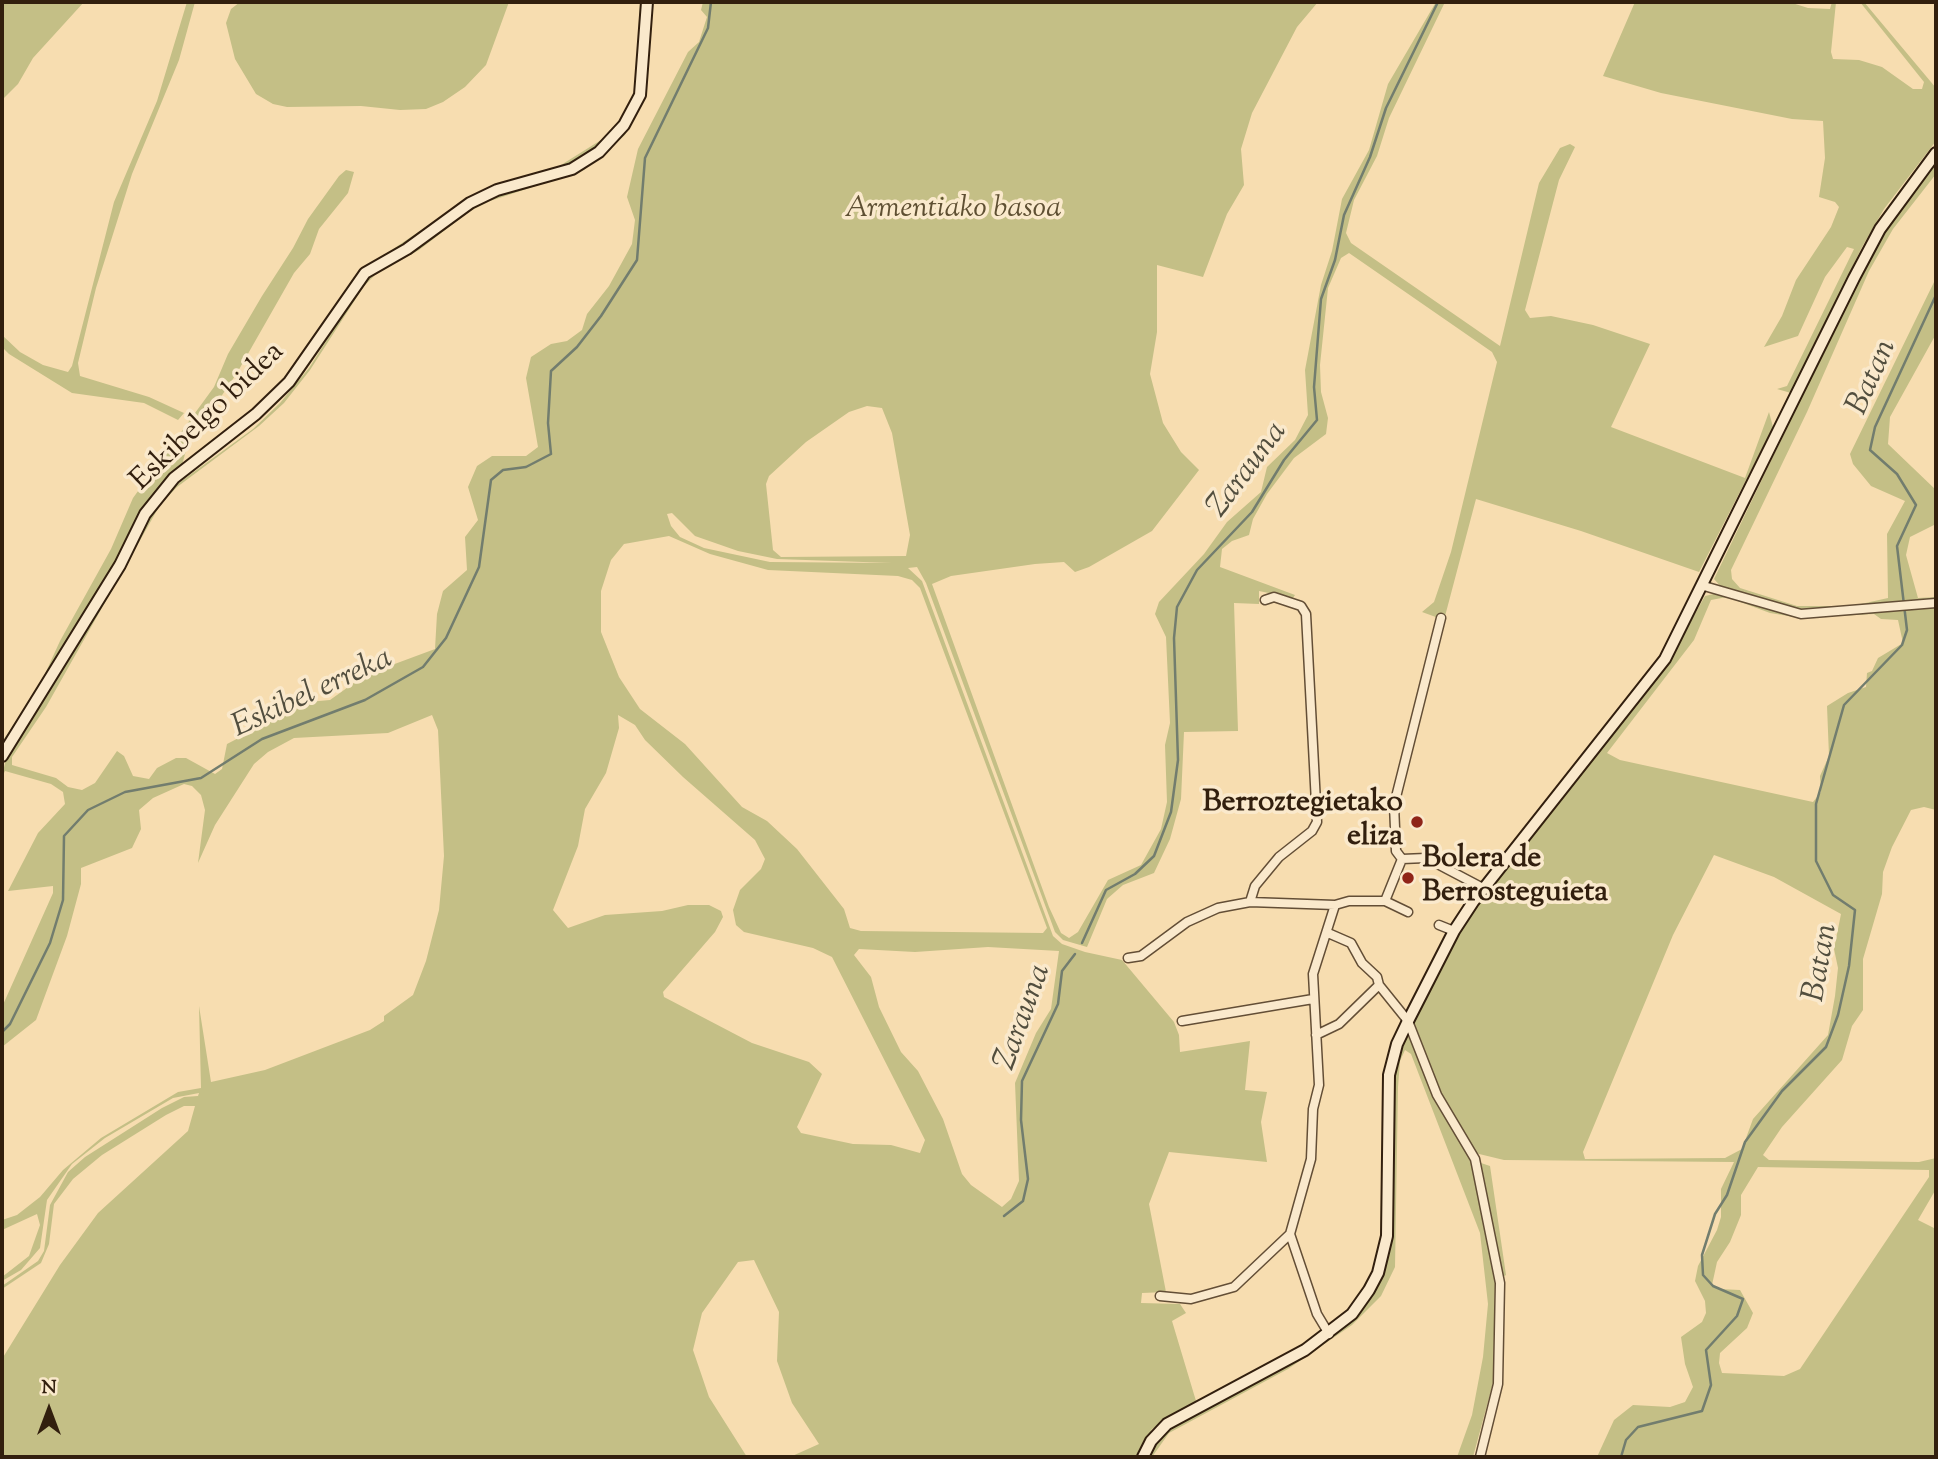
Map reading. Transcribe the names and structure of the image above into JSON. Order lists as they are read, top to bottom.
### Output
{
  "streets": {
    "street": ["Eskibelgo bidea"]
  },
  "water": ["Batan", "Zarauna", "Eskibel erreka"],
  "parks": ["Armentiako basoa"],
  "places": ["Berroztegietako eliza", "Bolera de Berrosteguieta"],
  "north": "top"
}
